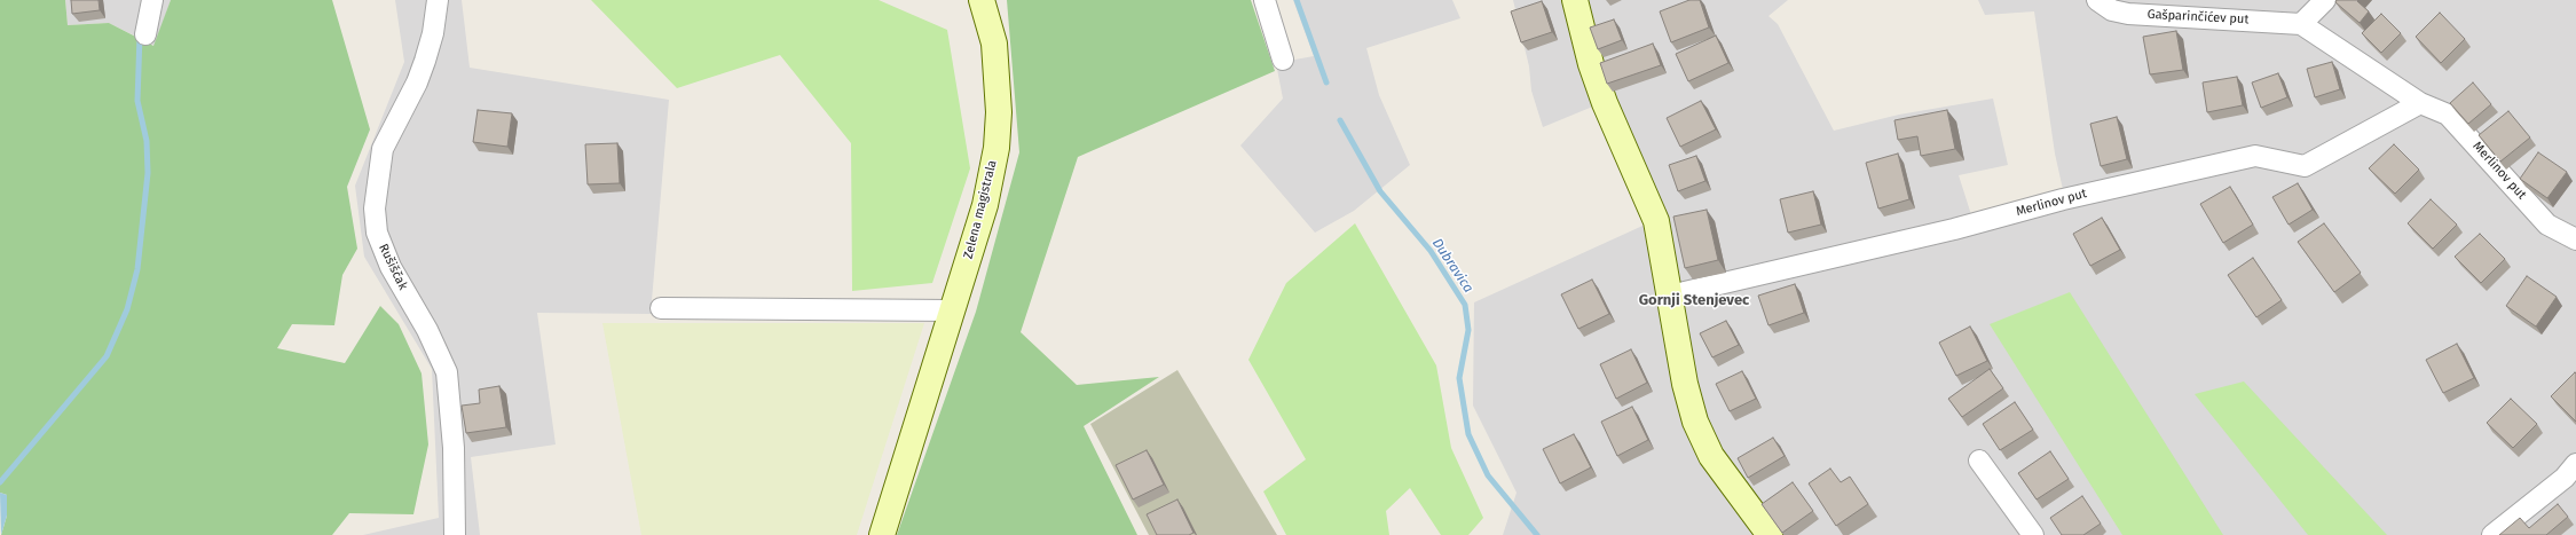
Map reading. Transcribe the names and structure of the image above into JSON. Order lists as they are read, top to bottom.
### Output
{
  "streets": {
    "street": [
      "Gašparinčićev put",
      "Merlinov put",
      "Zelena magistrala",
      "Rušiščak"
    ]
  },
  "crossings": [
    ["Gašparinčićev put", "Merlinov put"]
  ],
  "districts": ["Gornji Stenjevec"],
  "water": ["Dubravica"]
}
